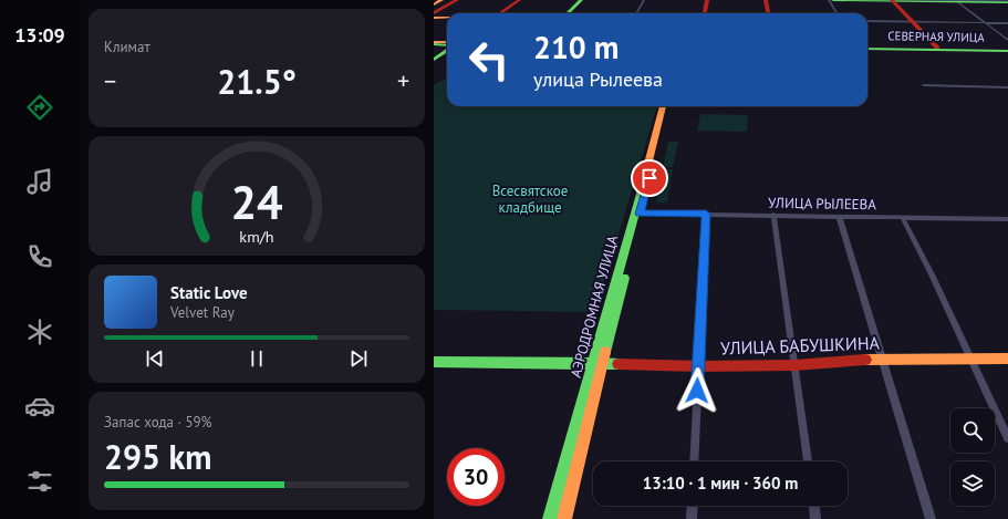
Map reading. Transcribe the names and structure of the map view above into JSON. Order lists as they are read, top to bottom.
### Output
{
  "streets": {
    "street": [
      "СЕВЕРНАЯ УЛИЦА",
      "УЛИЦА РЫЛЕЕВА",
      "АЭРОДРОМНАЯ УЛИЦА",
      "УЛИЦА БАБУШКИНА"
    ]
  },
  "crossings": [
    ["УЛИЦА РЫЛЕЕВА", "АЭРОДРОМНАЯ УЛИЦА"],
    ["АЭРОДРОМНАЯ УЛИЦА", "УЛИЦА БАБУШКИНА"]
  ],
  "parks": ["Всесвятское кладбище"],
  "page": {
    "tabs": "13:09",
    "tile": [
      "Климат",
      ["Запас хода · 59%", "295 km"]
    ],
    "turn": ["210 m", "улица Рылеева"],
    "heat": ["−", "21.5°", "+"],
    "song": ["Static Love", "Velvet Ray"],
    "limit": "30",
    "trip": "13:10 · 1 мин · 360 m",
    "gauge": ["24", "km/h"]
  }
}
